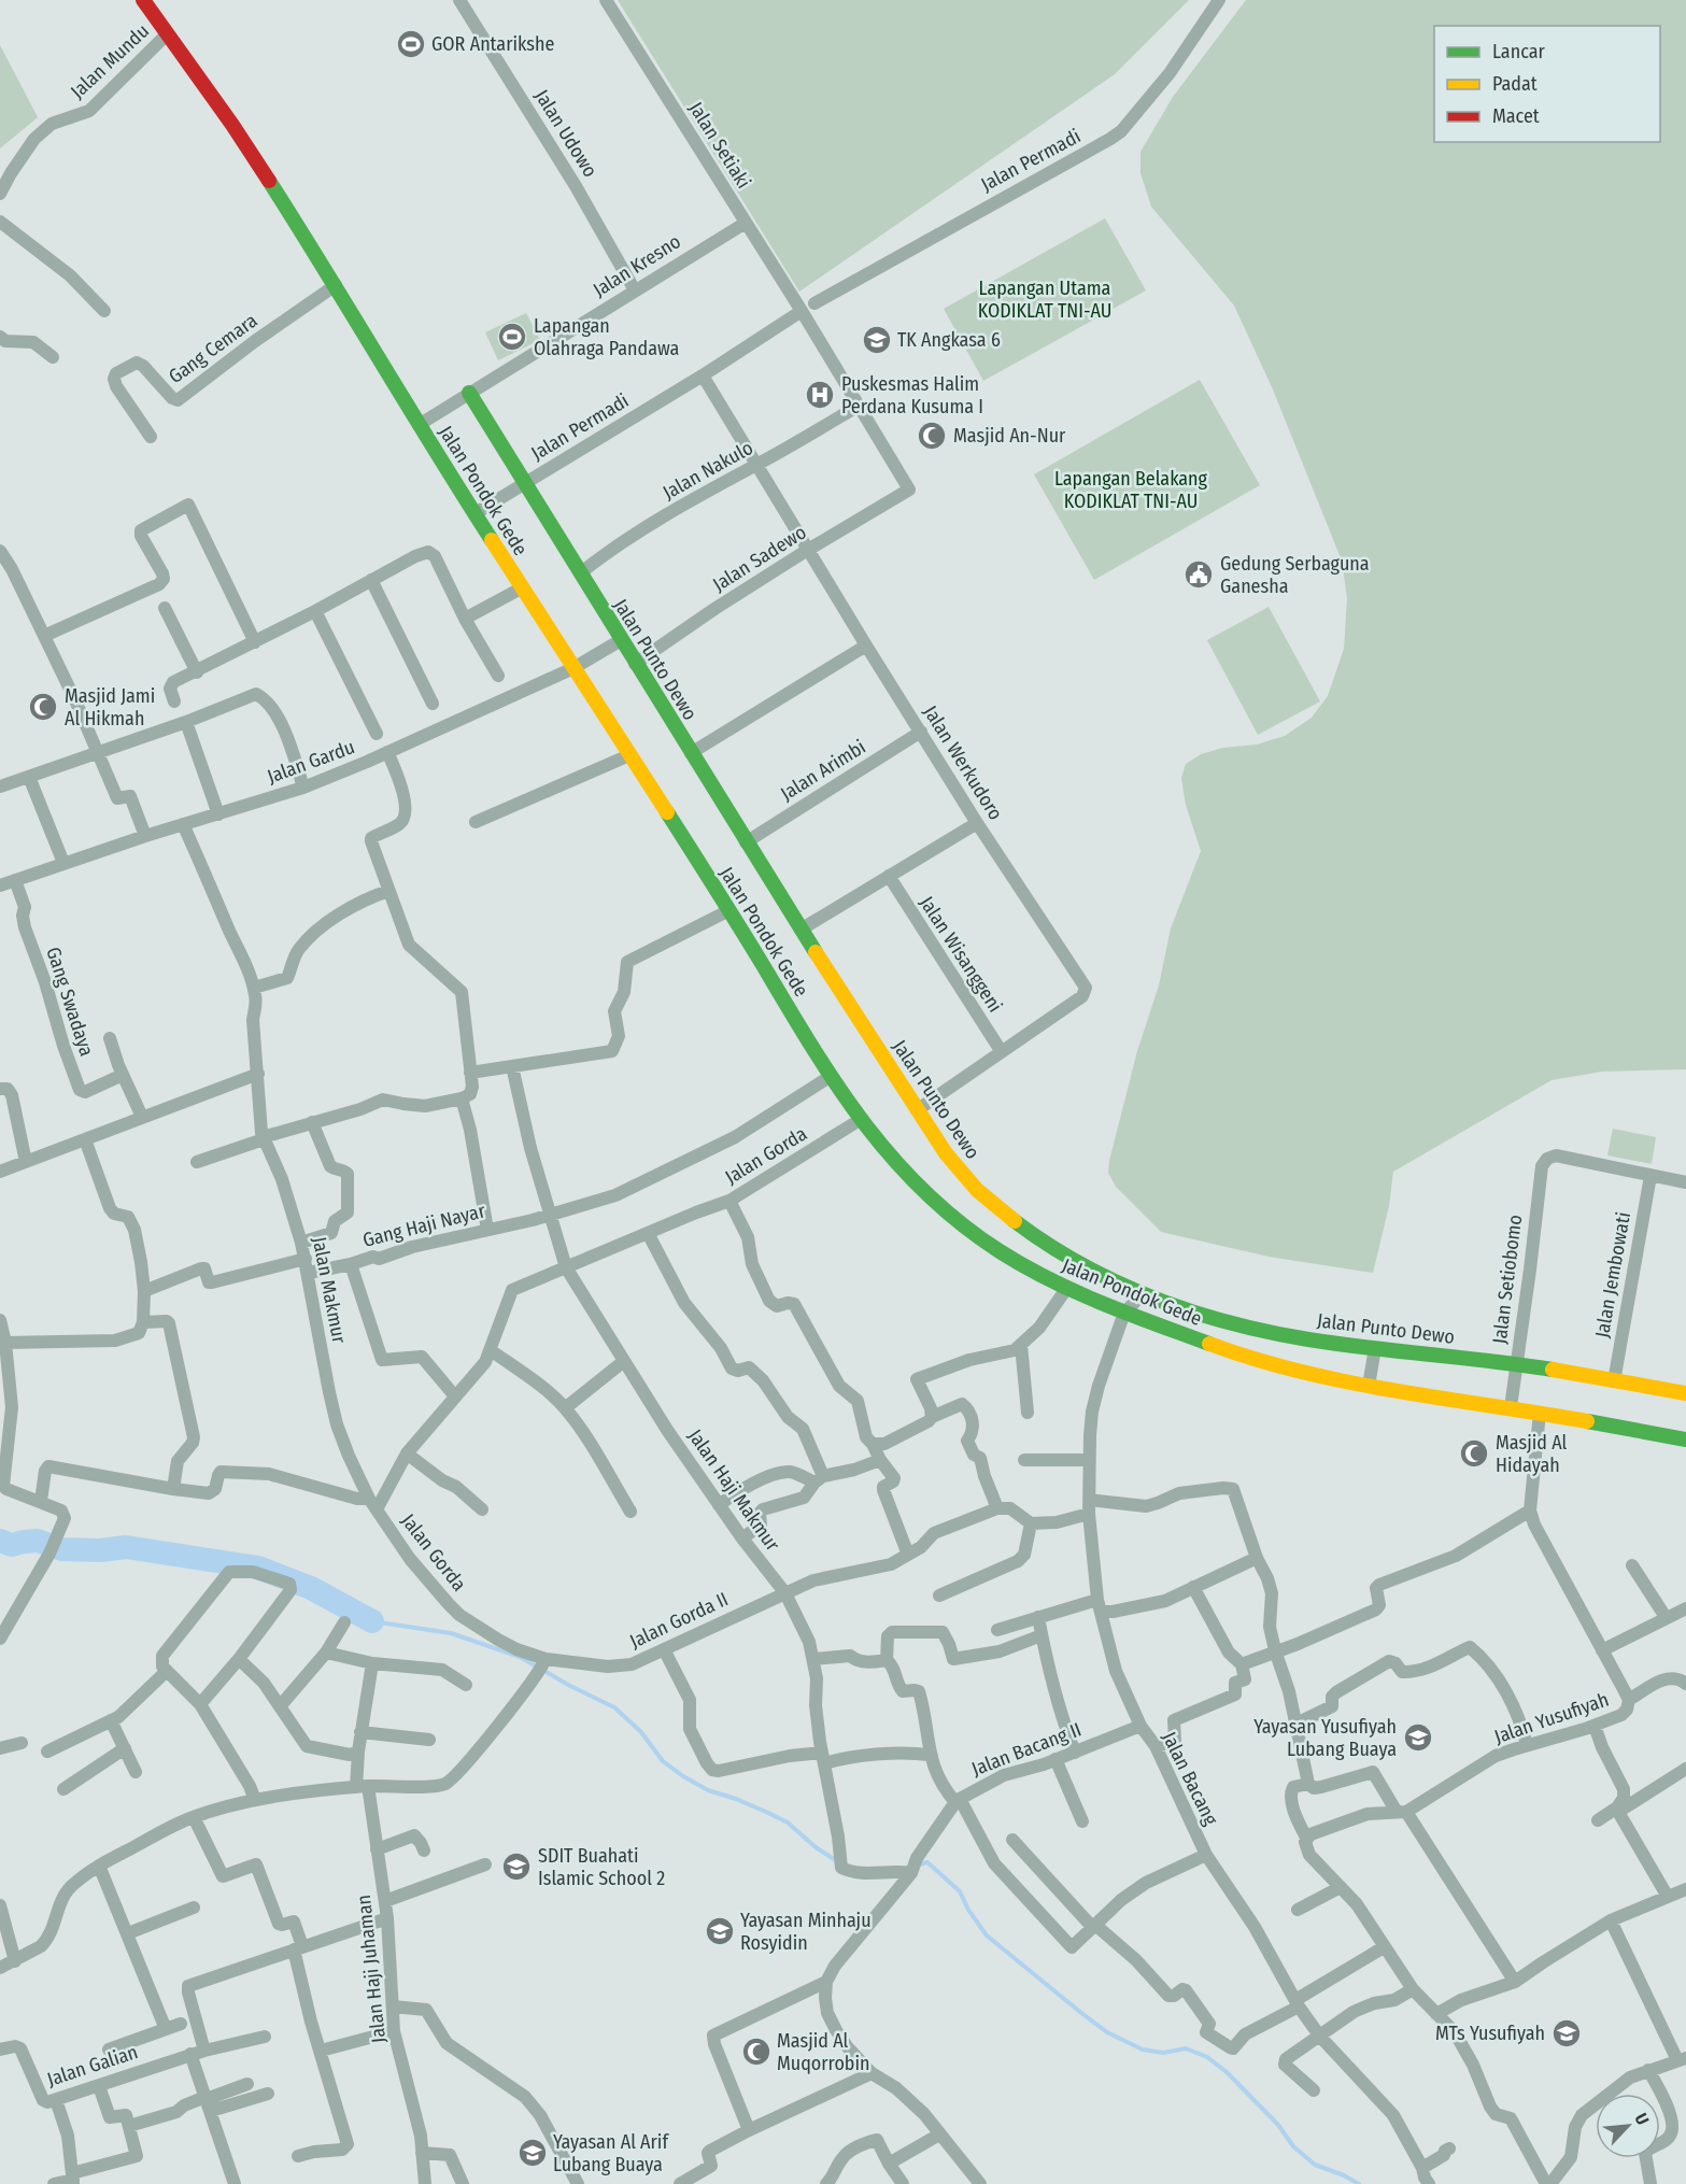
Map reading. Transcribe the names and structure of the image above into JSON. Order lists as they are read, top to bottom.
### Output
{
  "streets": {
    "main road": ["Jalan Pondok Gede", "Jalan Punto Dewo"],
    "street": [
      "Jalan Mundu",
      "Jalan Udowo",
      "Jalan Setiaki",
      "Jalan Permadi",
      "Jalan Kresno",
      "Gang Cemara",
      "Jalan Nakulo",
      "Jalan Sadewo",
      "Jalan Gardu",
      "Jalan Werkudoro",
      "Jalan Arimbi",
      "Jalan Wisanggeni",
      "Gang Swadaya",
      "Jalan Gorda",
      "Gang Haji Nayar",
      "Jalan Jembowati",
      "Jalan Setiobomo",
      "Jalan Makmur",
      "Jalan Haji Makmur",
      "Jalan Gorda II",
      "Jalan Yusufiyah",
      "Jalan Bacang II",
      "Jalan Bacang",
      "Jalan Haji Juhaman",
      "Jalan Galian"
    ]
  },
  "crossings": [
    ["Jalan Mundu", "Jalan Pondok Gede"],
    ["Jalan Udowo", "Jalan Kresno"],
    ["Jalan Setiaki", "Jalan Permadi"],
    ["Jalan Setiaki", "Jalan Kresno"],
    ["Jalan Setiaki", "Jalan Nakulo"],
    ["Jalan Setiaki", "Jalan Sadewo"],
    ["Jalan Permadi", "Jalan Pondok Gede"],
    ["Jalan Permadi", "Jalan Punto Dewo"],
    ["Jalan Permadi", "Jalan Werkudoro"],
    ["Jalan Kresno", "Jalan Pondok Gede"],
    ["Jalan Kresno", "Jalan Punto Dewo"],
    ["Gang Cemara", "Jalan Pondok Gede"],
    ["Jalan Nakulo", "Jalan Punto Dewo"],
    ["Jalan Nakulo", "Jalan Werkudoro"],
    ["Jalan Pondok Gede", "Jalan Gardu"],
    ["Jalan Pondok Gede", "Jalan Gorda"],
    ["Jalan Pondok Gede", "Gang Haji Nayar"],
    ["Jalan Pondok Gede", "Jalan Setiobomo"],
    ["Jalan Pondok Gede", "Jalan Yusufiyah"],
    ["Jalan Pondok Gede", "Jalan Bacang"],
    ["Jalan Sadewo", "Jalan Punto Dewo"],
    ["Jalan Sadewo", "Jalan Werkudoro"],
    ["Jalan Punto Dewo", "Jalan Gardu"],
    ["Jalan Punto Dewo", "Jalan Werkudoro"],
    ["Jalan Punto Dewo", "Jalan Arimbi"],
    ["Jalan Punto Dewo", "Jalan Jembowati"],
    ["Jalan Punto Dewo", "Jalan Setiobomo"],
    ["Jalan Gardu", "Gang Swadaya"],
    ["Jalan Gardu", "Jalan Makmur"],
    ["Jalan Werkudoro", "Jalan Arimbi"],
    ["Jalan Werkudoro", "Jalan Wisanggeni"],
    ["Jalan Gorda", "Jalan Makmur"],
    ["Jalan Gorda", "Jalan Haji Makmur"],
    ["Jalan Gorda", "Jalan Gorda II"],
    ["Gang Haji Nayar", "Jalan Makmur"],
    ["Gang Haji Nayar", "Jalan Haji Makmur"],
    ["Jalan Jembowati", "Jalan Setiobomo"],
    ["Jalan Haji Makmur", "Jalan Gorda II"],
    ["Jalan Haji Makmur", "Jalan Bacang II"],
    ["Jalan Bacang II", "Jalan Bacang"]
  ],
  "parks": ["Lapangan Utama KODIKLAT TNI-AU", "Lapangan Belakang KODIKLAT TNI-AU"],
  "places": {
    "sports": ["GOR Antarikshe", "Lapangan Olahraga Pandawa"],
    "school or university": [
      "TK Angkasa 6",
      "Yayasan Yusufiyah Lubang Buaya",
      "SDIT Buahati Islamic School 2",
      "Yayasan Minhaju Rosyidin",
      "MTs Yusufiyah",
      "Yayasan Al Arif Lubang Buaya"
    ],
    "hospital": ["Puskesmas Halim Perdana Kusuma I"],
    "mosque": [
      "Masjid An-Nur",
      "Masjid Jami Al Hikmah",
      "Masjid Al Hidayah",
      "Masjid Al Muqorrobin"
    ],
    "public building": ["Gedung Serbaguna Ganesha"]
  },
  "legend": ["Lancar", "Padat", "Macet"],
  "north": "top right"
}
